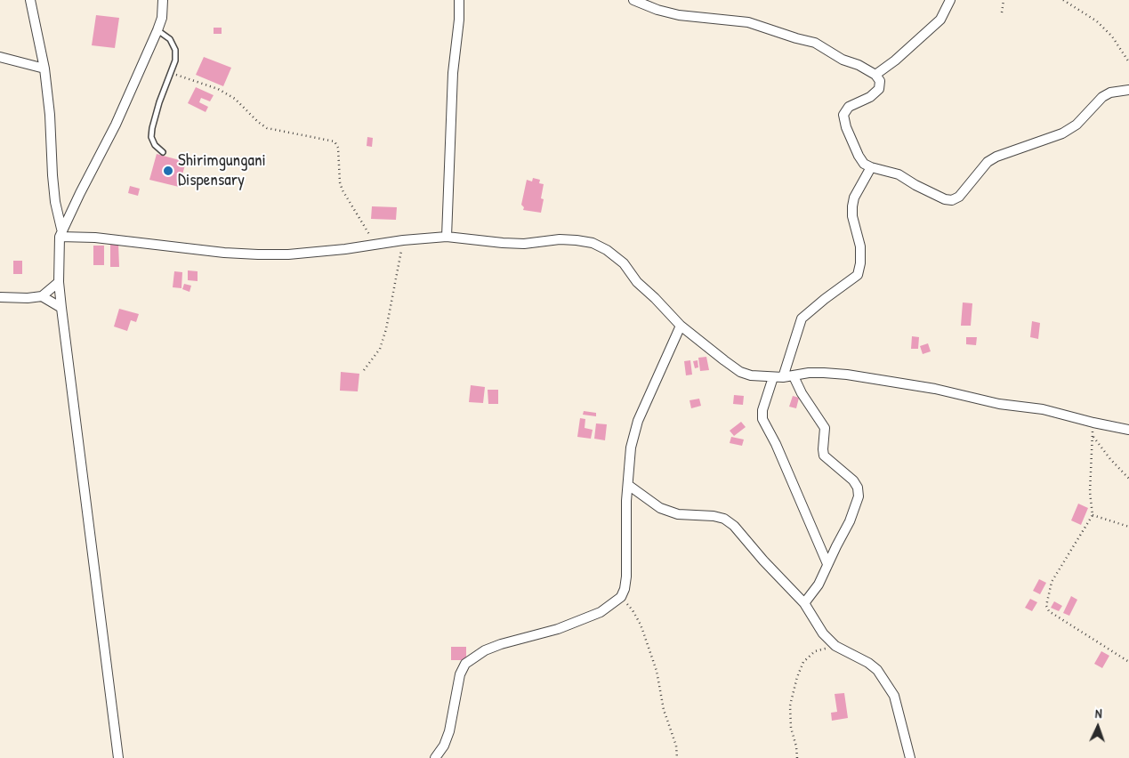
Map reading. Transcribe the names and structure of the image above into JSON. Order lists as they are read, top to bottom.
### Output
{
  "places": ["Shirimgungani Dispensary"],
  "north": "top"
}
